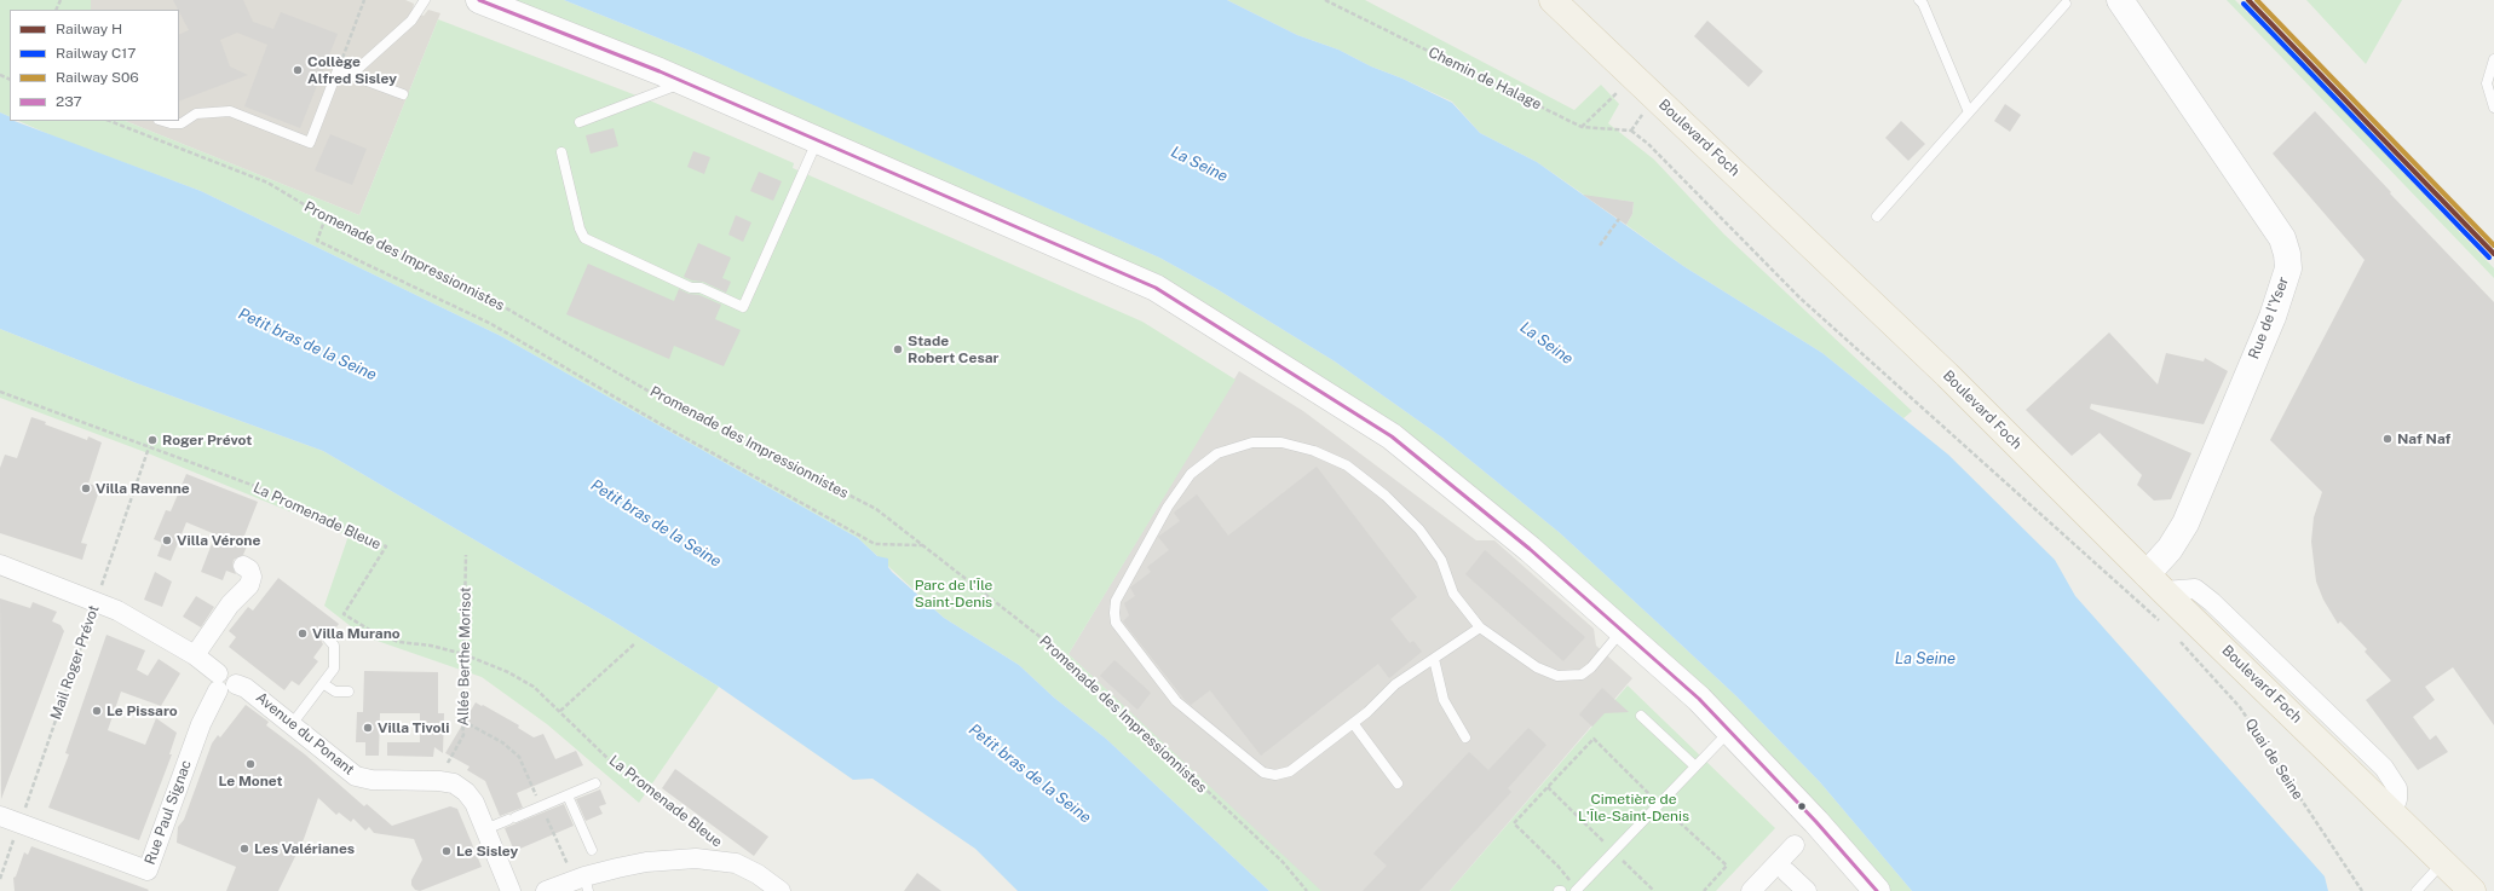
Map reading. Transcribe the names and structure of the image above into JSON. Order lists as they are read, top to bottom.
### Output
{
  "streets": {
    "main road": ["Boulevard Foch"],
    "street": ["Rue de l'Yser", "Avenue du Ponant", "Rue Paul Signac"],
    "path": [
      "Chemin de Halage",
      "Promenade des Impressionnistes",
      "La Promenade Bleue",
      "Allée Berthe Morisot",
      "Mail Roger Prévot",
      "Quai de Seine"
    ]
  },
  "crossings": [
    ["Boulevard Foch", "Rue de l'Yser"],
    ["La Promenade Bleue", "Allée Berthe Morisot"],
    ["La Promenade Bleue", "Mail Roger Prévot"],
    ["Allée Berthe Morisot", "Avenue du Ponant"],
    ["Mail Roger Prévot", "Avenue du Ponant"],
    ["Mail Roger Prévot", "Rue Paul Signac"],
    ["Avenue du Ponant", "Rue Paul Signac"]
  ],
  "water": ["La Seine", "Petit bras de la Seine"],
  "parks": ["Parc de l'Île Saint-Denis", "Cimetière de L'Île-Saint-Denis"],
  "places": [
    "Collège Alfred Sisley",
    "Stade Robert Cesar",
    "Naf Naf",
    "Roger Prévot",
    "Villa Ravenne",
    "Villa Vérone",
    "Villa Murano",
    "Le Pissaro",
    "Villa Tivoli",
    "Le Monet",
    "Les Valérianes",
    "Le Sisley"
  ],
  "lines": [
    "rail line H",
    "rail line S06",
    "transit line 237",
    "rail line C17"
  ],
  "legend": [
    "Railway H",
    "Railway C17",
    "Railway S06",
    "237"
  ]
}
